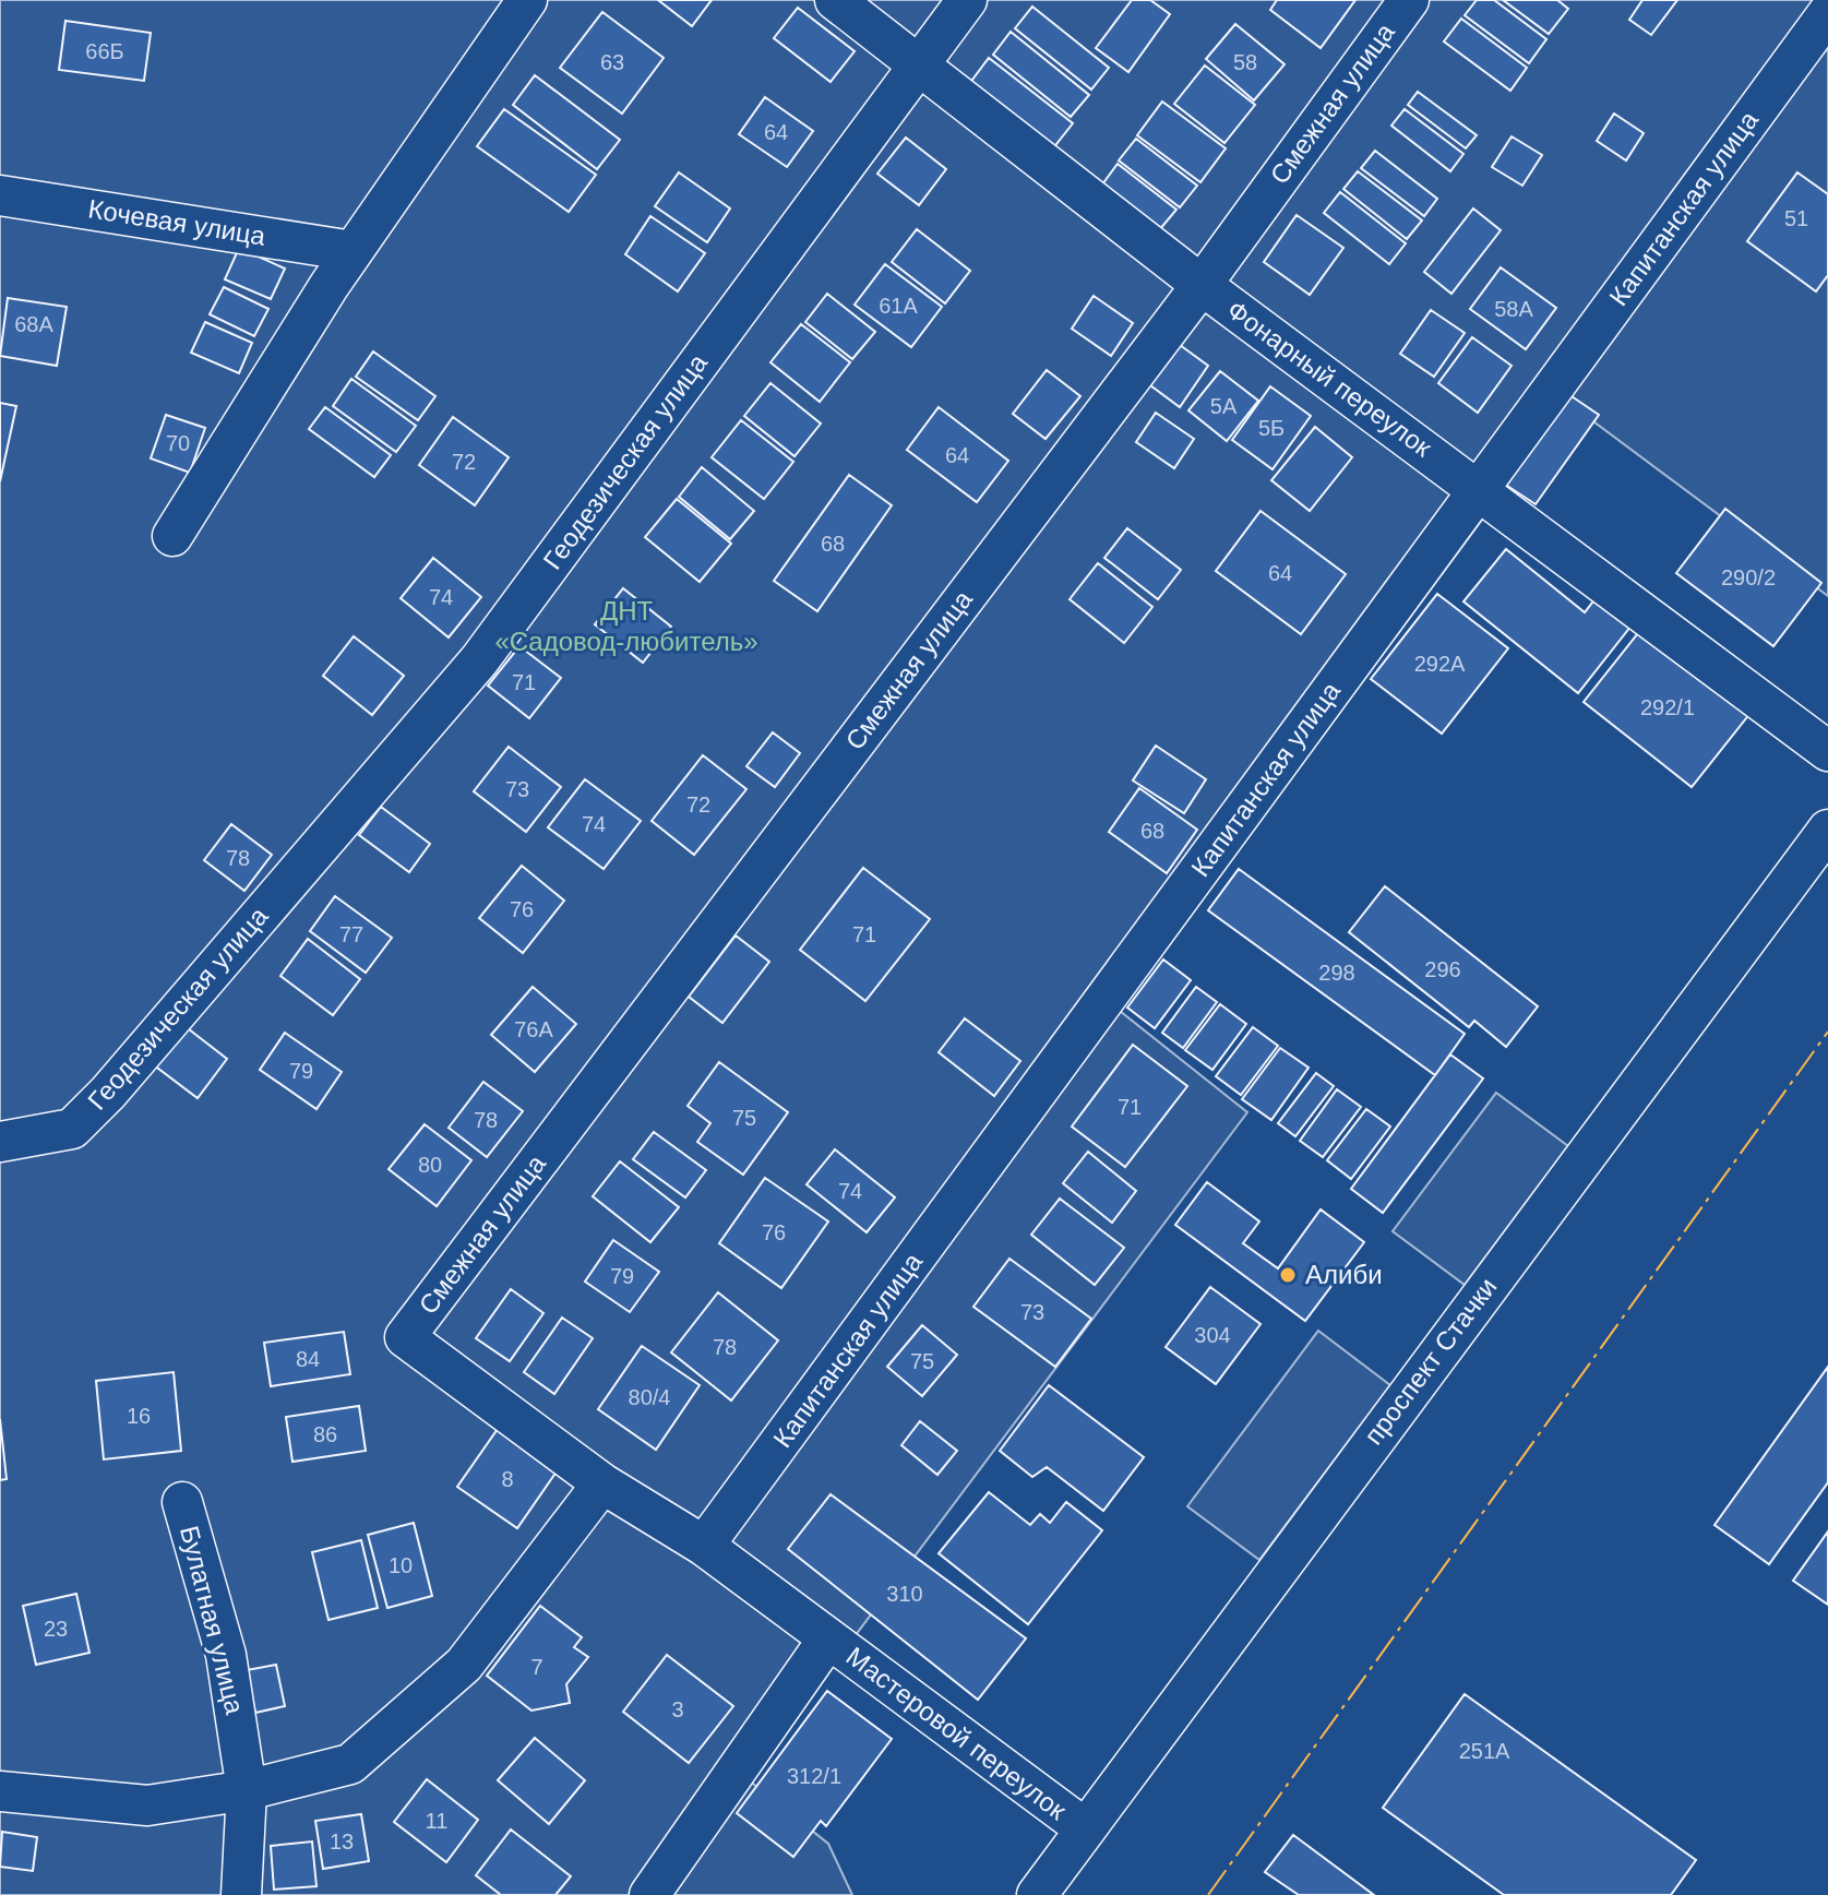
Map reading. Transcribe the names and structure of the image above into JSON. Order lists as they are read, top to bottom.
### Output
{
  "streets": {
    "street": [
      "Смежная улица",
      "Капитанская улица",
      "Кочевая улица",
      "Фонарный переулок",
      "Геодезическая улица",
      "проспект Стачки",
      "Булатная улица",
      "Мастеровой переулок"
    ]
  },
  "crossings": [
    ["Смежная улица", "Фонарный переулок"],
    ["Смежная улица", "Мастеровой переулок"],
    ["Капитанская улица", "Фонарный переулок"],
    ["Капитанская улица", "Мастеровой переулок"],
    ["Фонарный переулок", "Геодезическая улица"],
    ["проспект Стачки", "Мастеровой переулок"]
  ],
  "parks": ["ДНТ «Садовод-любитель»"],
  "places": ["Алиби"],
  "house_numbers": [
    "66Б",
    "63",
    "58",
    "64",
    "51",
    "61А",
    "58А",
    "68А",
    "5А",
    "5Б",
    "70",
    "64",
    "72",
    "68",
    "64",
    "290/2",
    "74",
    "292А",
    "71",
    "292/1",
    "73",
    "72",
    "74",
    "68",
    "78",
    "76",
    "77",
    "71",
    "296",
    "298",
    "76А",
    "79",
    "71",
    "75",
    "78",
    "80",
    "74",
    "76",
    "79",
    "73",
    "304",
    "78",
    "84",
    "75",
    "80/4",
    "16",
    "86",
    "8",
    "10",
    "310",
    "23",
    "7",
    "3",
    "251А",
    "312/1",
    "11",
    "13"
  ]
}
